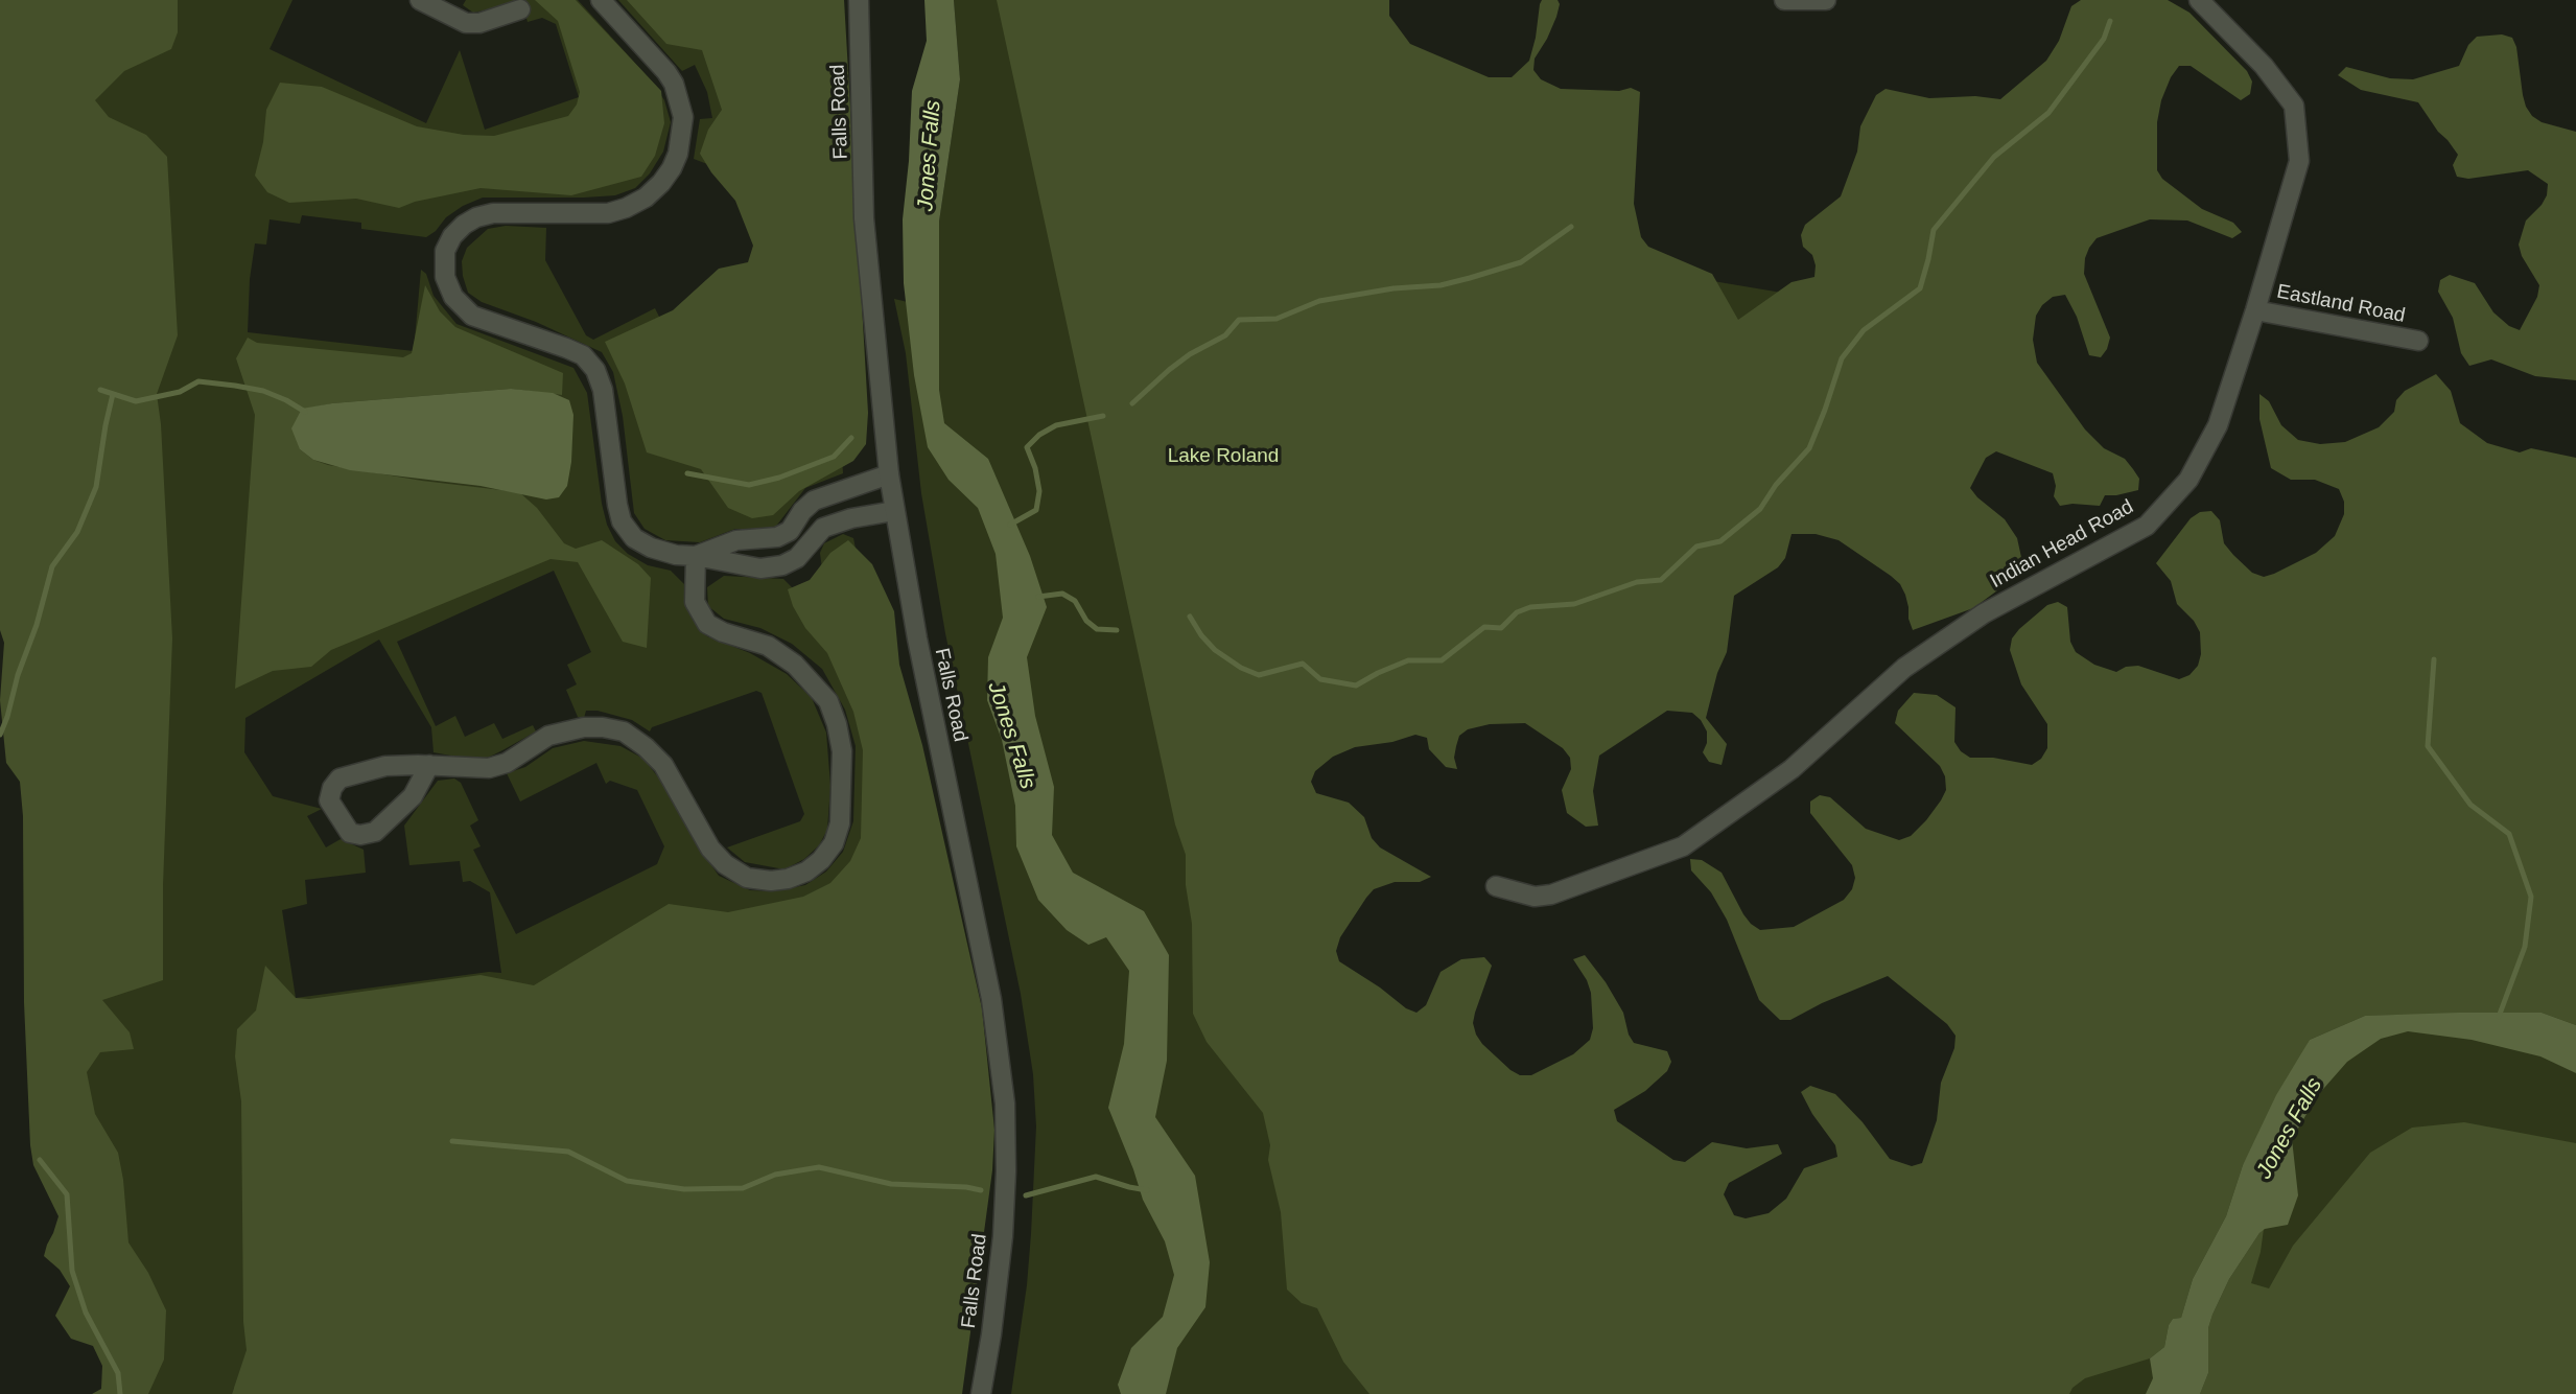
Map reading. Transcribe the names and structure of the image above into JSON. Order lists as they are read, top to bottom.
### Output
{
  "streets": {
    "street": ["Falls Road", "Eastland Road", "Indian Head Road"]
  },
  "crossings": [
    ["Eastland Road", "Indian Head Road"]
  ],
  "water": ["Jones Falls"],
  "parks": ["Lake Roland"]
}
